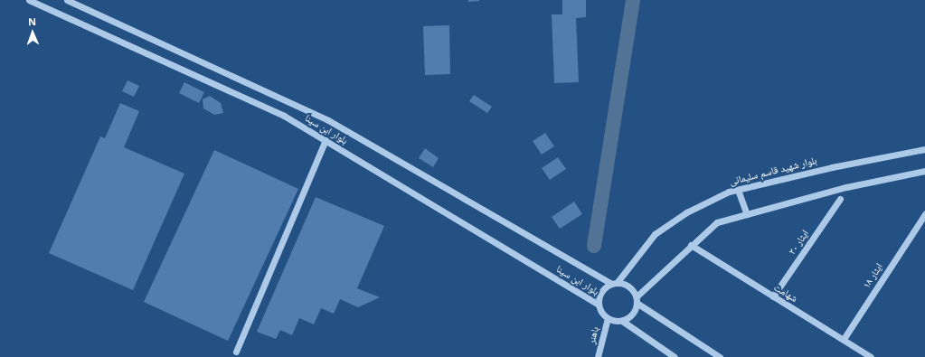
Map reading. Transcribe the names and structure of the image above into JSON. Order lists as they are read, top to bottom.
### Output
{
  "streets": {
    "street": [
      "بلوار ابن سینا",
      "بلوار شهید قاسم سلیمانی",
      "ایثار ۲۰",
      "ایثار ۱۸",
      "شهامت",
      "باهنر"
    ]
  },
  "crossings": [
    ["بلوار ابن سینا", "بلوار شهید قاسم سلیمانی"],
    ["بلوار ابن سینا", "باهنر"],
    ["بلوار شهید قاسم سلیمانی", "باهنر"],
    ["ایثار ۲۰", "شهامت"],
    ["ایثار ۱۸", "شهامت"]
  ],
  "north": "top"
}
